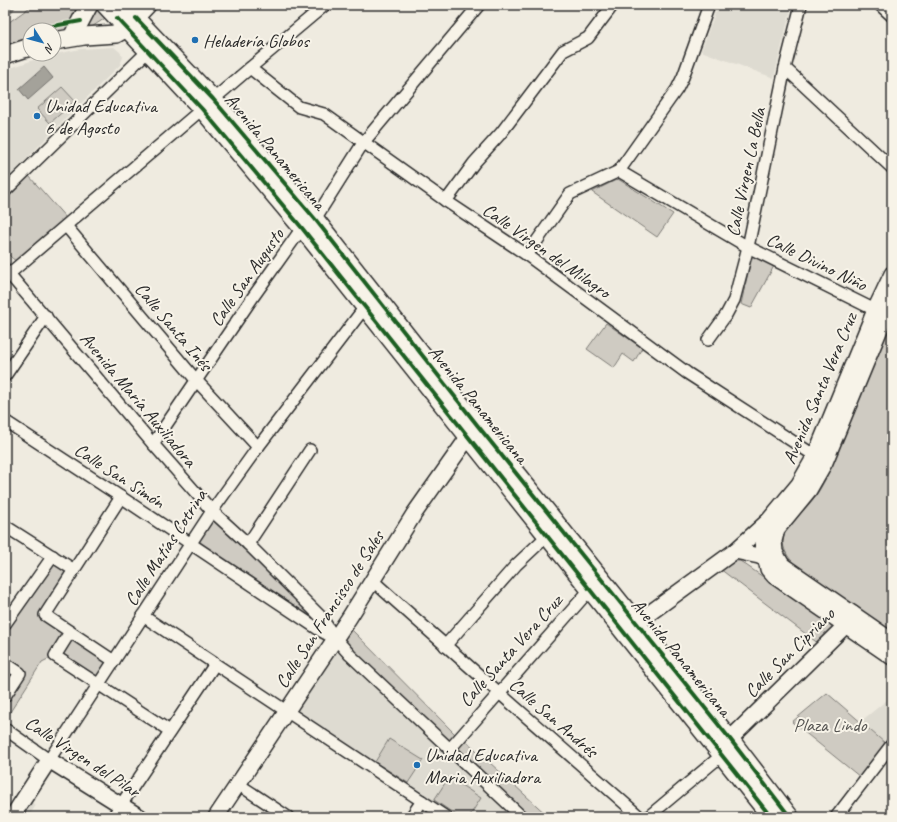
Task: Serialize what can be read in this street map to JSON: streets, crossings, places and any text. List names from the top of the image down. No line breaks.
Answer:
{"streets":{"main road":["Avenida Panamericana","Avenida Santa Vera Cruz","Calle Matías Cotrina","Calle San Francisco de Sales","Calle San Cipriano","Calle Virgen del Pilar"],"street":["Calle Virgen La Bella","Calle Virgen del Milagro","Calle Divino Niño","Calle San Augusto","Calle Santa Inés","Avenida María Auxiliadora","Calle San Simón","Calle Santa Vera Cruz","Calle San Andrés"]},"crossings":[["Avenida Panamericana","Calle San Augusto"],["Avenida Panamericana","Calle Matías Cotrina"],["Avenida Panamericana","Calle San Francisco de Sales"],["Avenida Panamericana","Calle Santa Vera Cruz"],["Avenida Panamericana","Calle San Cipriano"],["Calle Virgen La Bella","Calle Divino Niño"],["Calle Virgen del Milagro","Calle San Augusto"],["Calle Virgen del Milagro","Avenida Santa Vera Cruz"],["Calle Divino Niño","Avenida Santa Vera Cruz"],["Calle San Augusto","Calle Santa Inés"],["Calle San Augusto","Avenida María Auxiliadora"],["Calle Santa Inés","Calle Matías Cotrina"],["Avenida María Auxiliadora","Calle San Simón"],["Avenida María Auxiliadora","Calle Matías Cotrina"],["Avenida María Auxiliadora","Calle San Francisco de Sales"],["Avenida María Auxiliadora","Calle Santa Vera Cruz"],["Calle San Simón","Calle Matías Cotrina"],["Calle San Simón","Calle San Francisco de Sales"],["Calle Matías Cotrina","Calle Virgen del Pilar"],["Calle San Francisco de Sales","Calle San Andrés"],["Calle Santa Vera Cruz","Calle San Andrés"]],"parks":["Plaza Lindo"],"places":["Heladería Globos","Unidad Educativa 6 de Agosto","Unidad Educativa Maria Auxiliadora"],"north":"bottom right"}
